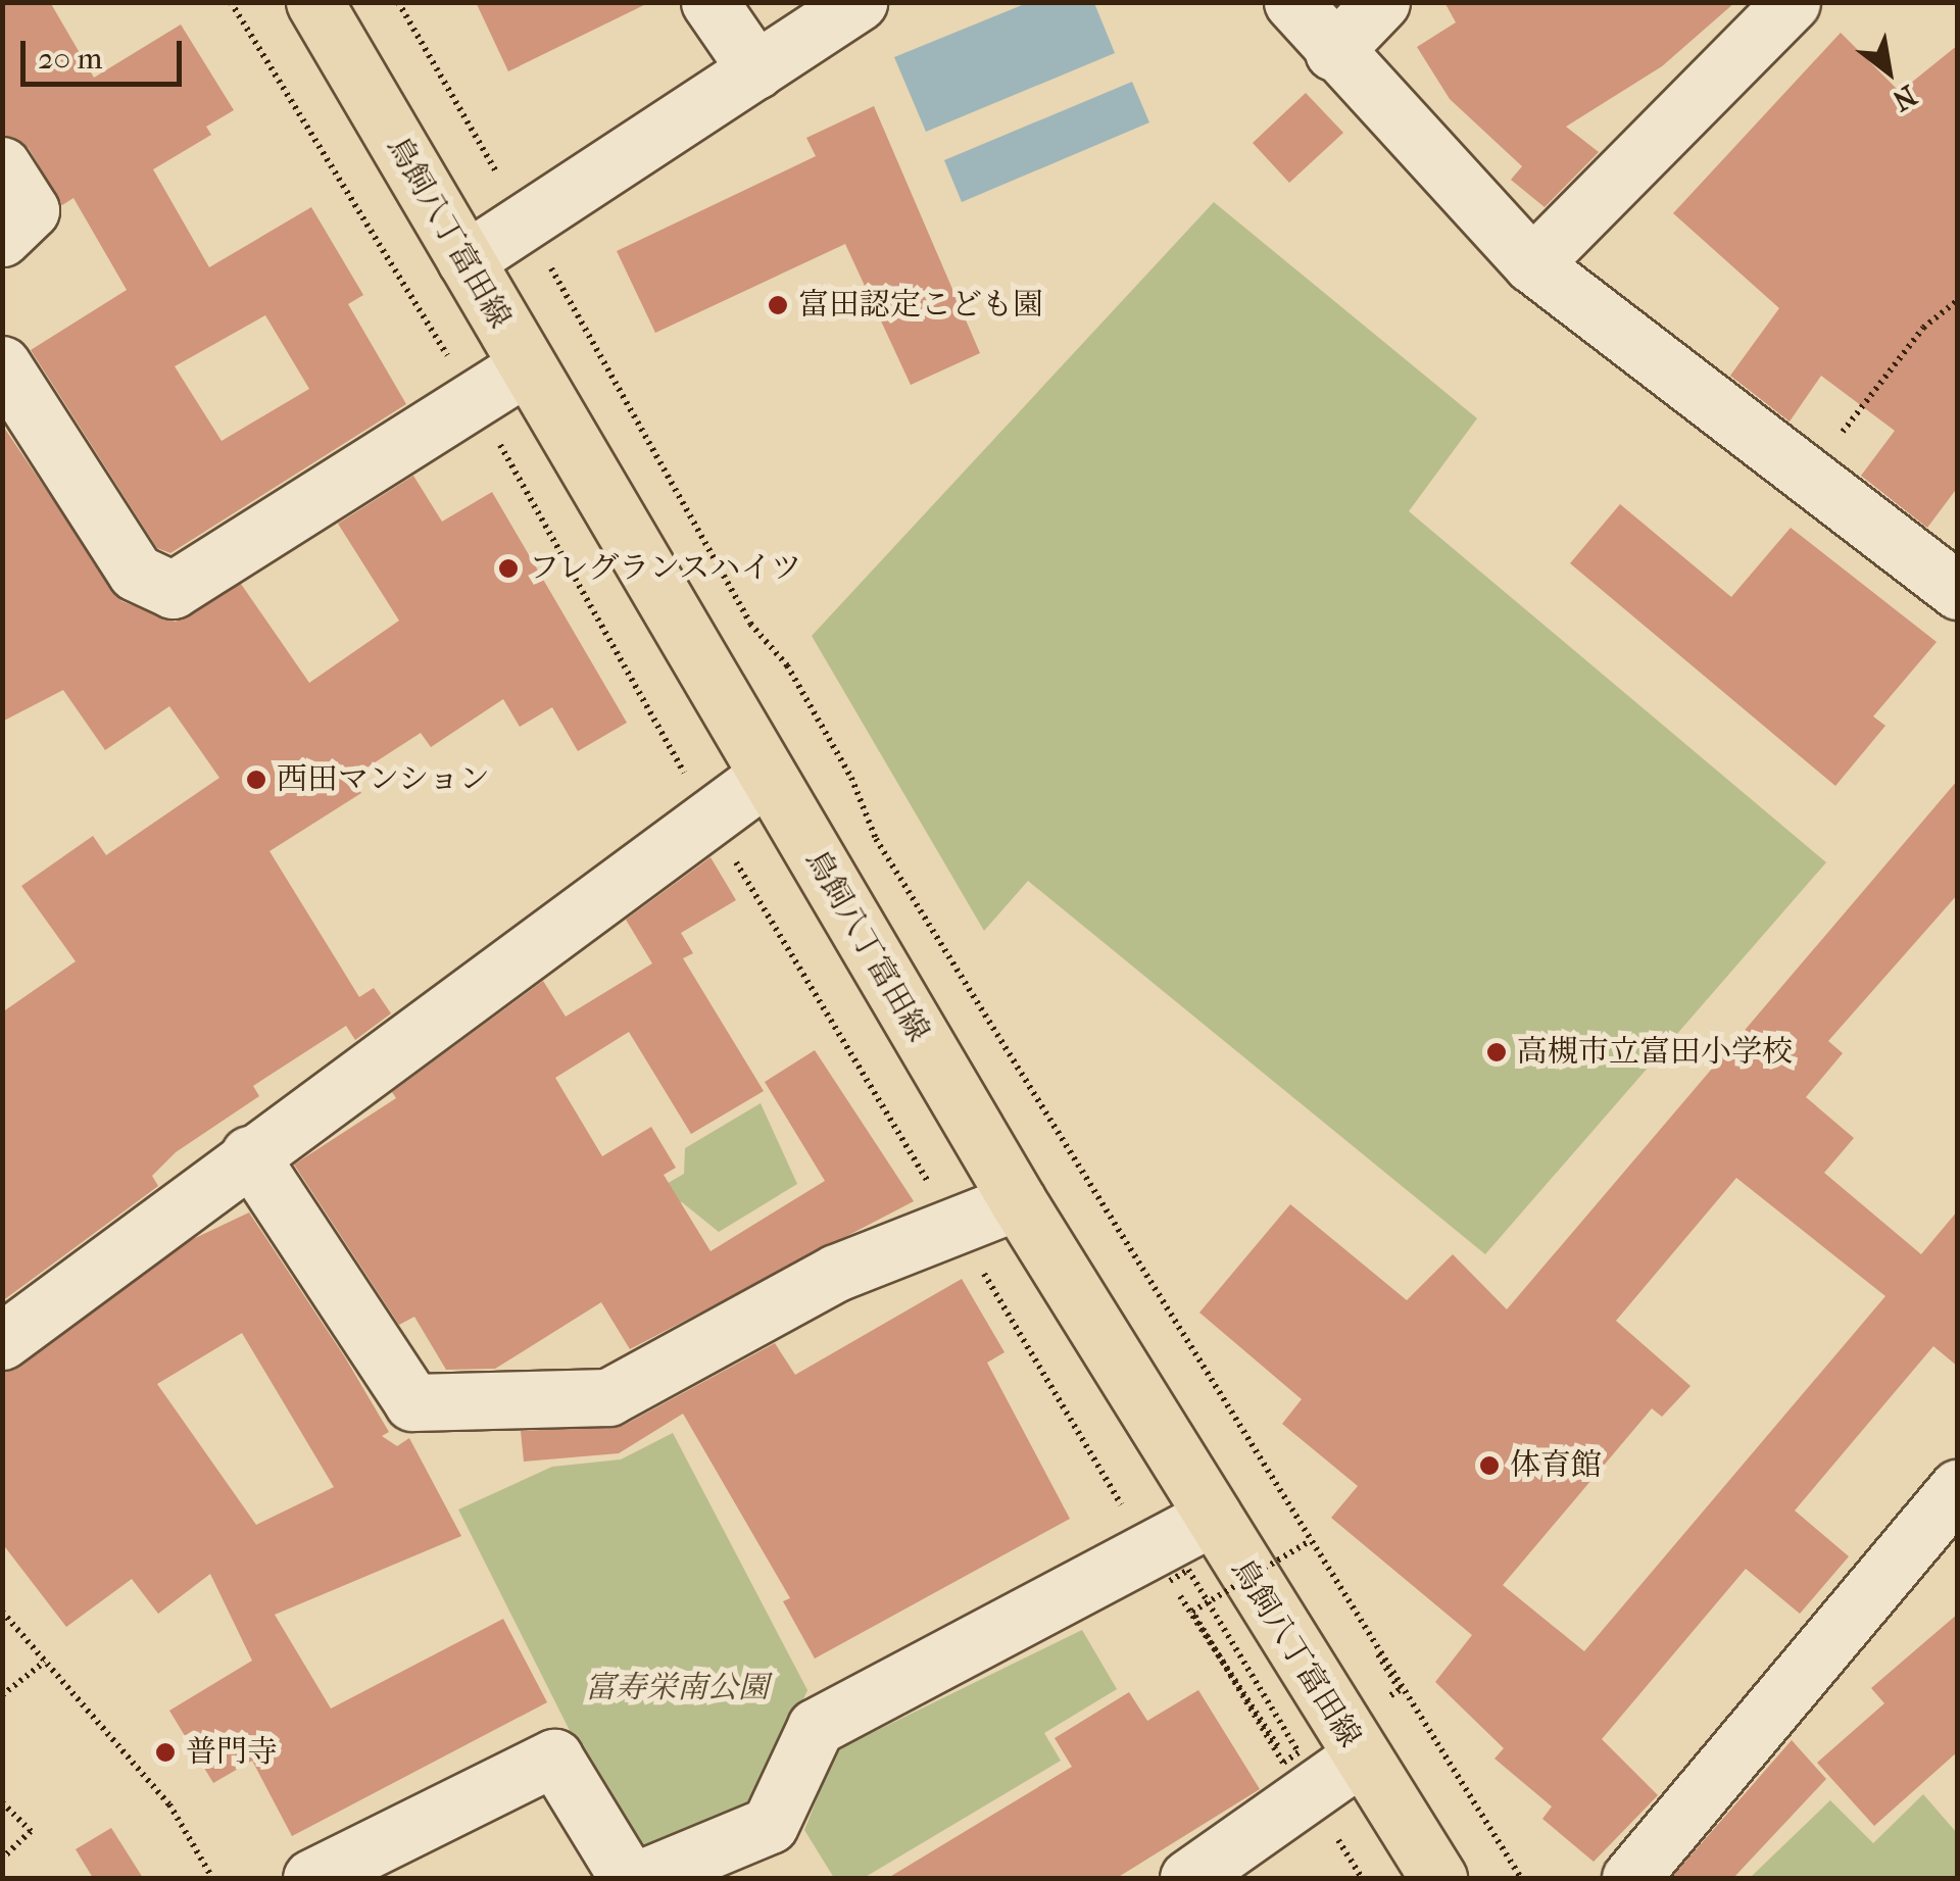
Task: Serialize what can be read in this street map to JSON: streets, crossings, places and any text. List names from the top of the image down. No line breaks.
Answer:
{"streets":{"main road":["鳥飼八丁富田線"]},"parks":["富寿栄南公園"],"places":["富田認定こども園","フレグランスハイツ","西田マンション","高槻市立富田小学校","体育館","普門寺"],"scale_bar":"20 m","north":"bottom right"}
